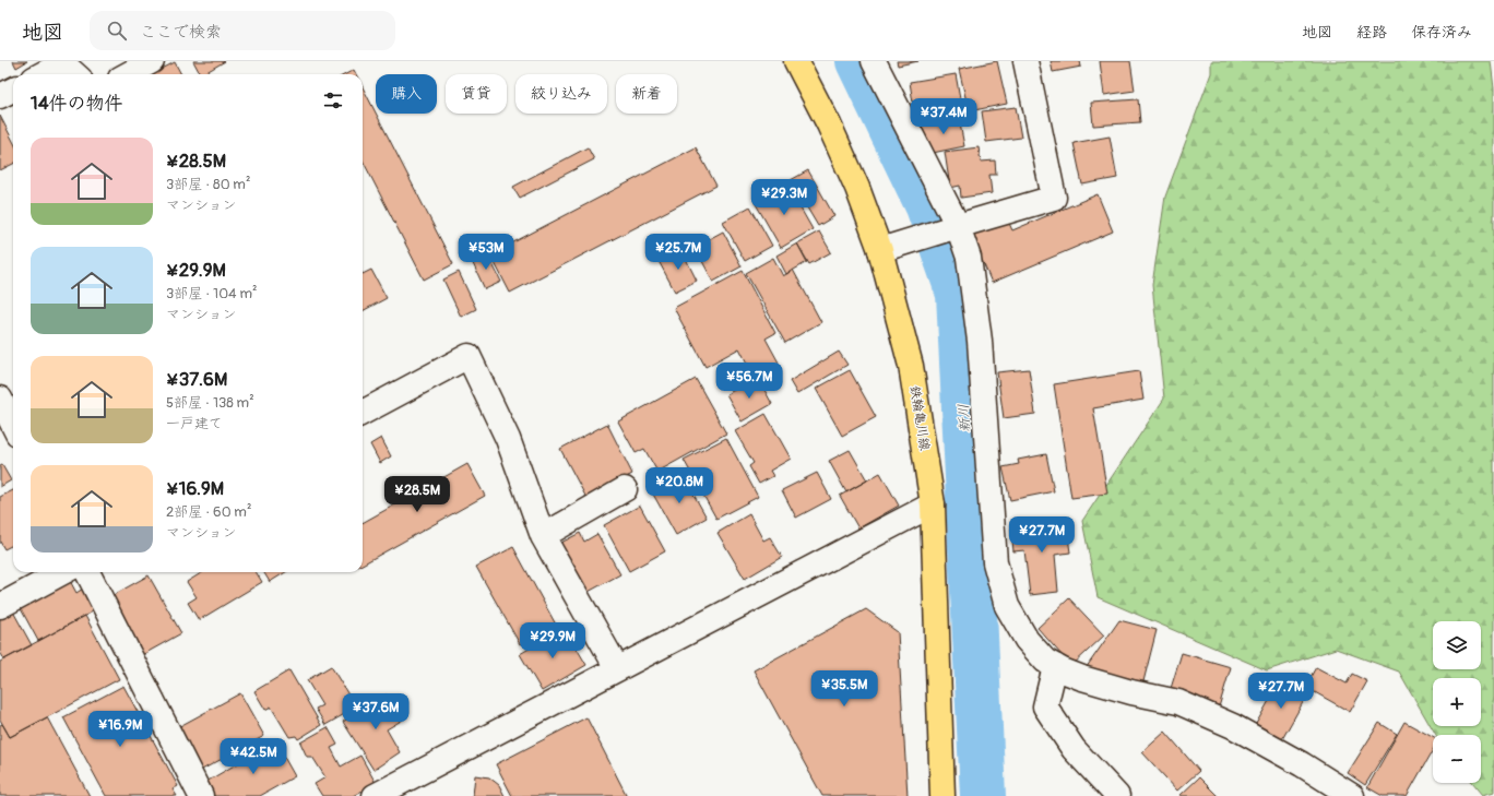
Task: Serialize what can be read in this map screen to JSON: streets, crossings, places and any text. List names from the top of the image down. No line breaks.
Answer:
{"streets":{"main road":["鉄輪亀川線"]},"water":["新川"],"page":{"header":"地図","search":"ここで検索","nav":["地図","経路","保存済み"],"chip":["購入","賃貸","絞り込み","新着"],"heading":"14件の物件","price":["¥37.4M","¥29.3M","¥53M","¥25.7M","¥56.7M","¥20.8M","¥28.5M","¥27.7M","¥29.9M","¥35.5M","¥27.7M","¥37.6M","¥16.9M","¥42.5M"],"list":[{"name":"¥28.5M","note":"3部屋 · 80 m² · マンション"},{"name":"¥29.9M","note":"3部屋 · 104 m² · マンション"},{"name":"¥37.6M","note":"5部屋 · 138 m² · 一戸建て"},{"name":"¥16.9M","note":"2部屋 · 60 m² · マンション"}],"map_buttons":["+","−"]}}
